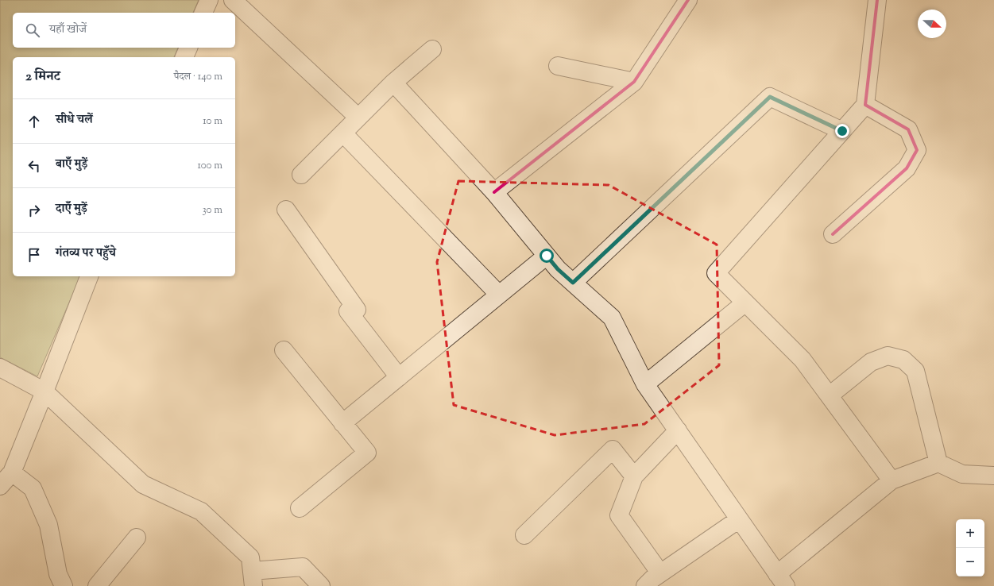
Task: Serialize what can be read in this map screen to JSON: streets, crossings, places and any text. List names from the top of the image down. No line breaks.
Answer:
{"north":"right","page":{"search":"यहाँ खोजें","heading":["2 मिनट","पैदल · 140 m"],"list":[["सीधे चलें","10 m"],["बाएँ मुड़ें","100 m"],["दाएँ मुड़ें","30 m"],"गंतव्य पर पहुँचे"],"map_buttons":["+","−"]}}
